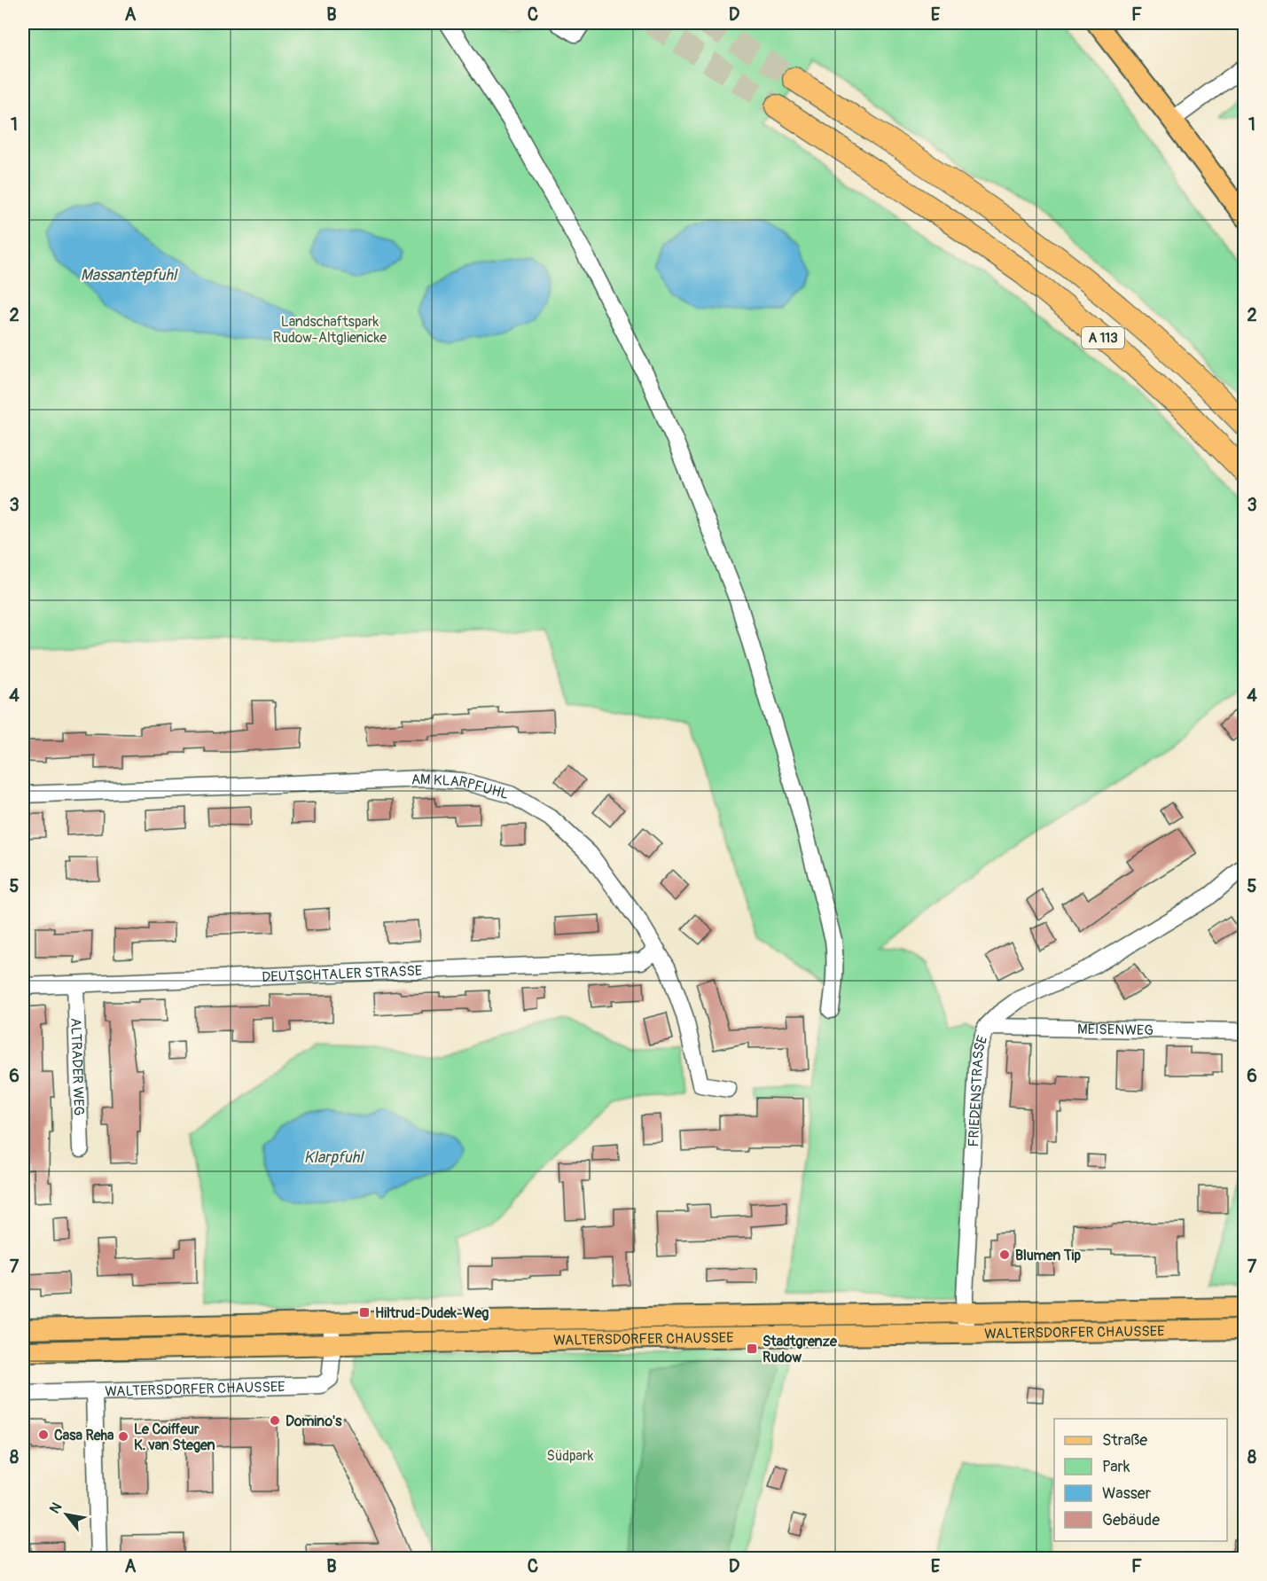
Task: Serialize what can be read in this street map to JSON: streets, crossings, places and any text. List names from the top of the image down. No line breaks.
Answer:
{"streets":{"highway":["A 113"],"main road":["WALTERSDORFER CHAUSSEE"],"street":["AM KLARPFUHL","DEUTSCHTALER STRASSE","MEISENWEG","ALTRADER WEG","FRIEDENSTRASSE"]},"crossings":[["AM KLARPFUHL","DEUTSCHTALER STRASSE"],["DEUTSCHTALER STRASSE","ALTRADER WEG"],["MEISENWEG","FRIEDENSTRASSE"],["FRIEDENSTRASSE","WALTERSDORFER CHAUSSEE"]],"water":["Massantepfuhl","Klarpfuhl"],"parks":["Landschaftspark Rudow-Altglienicke","Südpark"],"places":{"other":["Blumen Tip","Domino's","Casa Reha","Le Coiffeur K. van Stegen"],"transit":["Hiltrud-Dudek-Weg","Stadtgrenze Rudow"]},"legend":["Straße","Park","Wasser","Gebäude"],"north":"top left","grid":{"columns":["A","B","C","D","E","F"],"rows":["1","2","3","4","5","6","7","8"]}}
